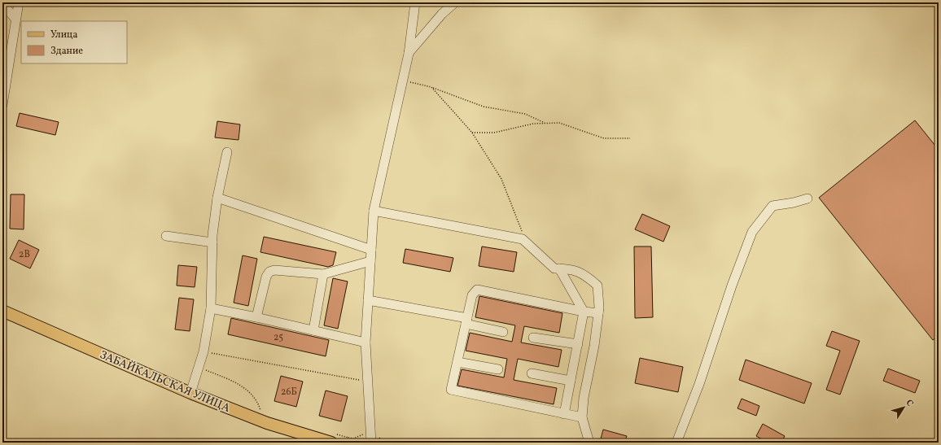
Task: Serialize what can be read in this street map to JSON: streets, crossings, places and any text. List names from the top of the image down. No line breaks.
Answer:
{"streets":{"main road":["ЗАБАЙКАЛЬСКАЯ УЛИЦА"]},"house_numbers":["2В","25","26Б"],"legend":["Улица","Здание"],"north":"top right"}
